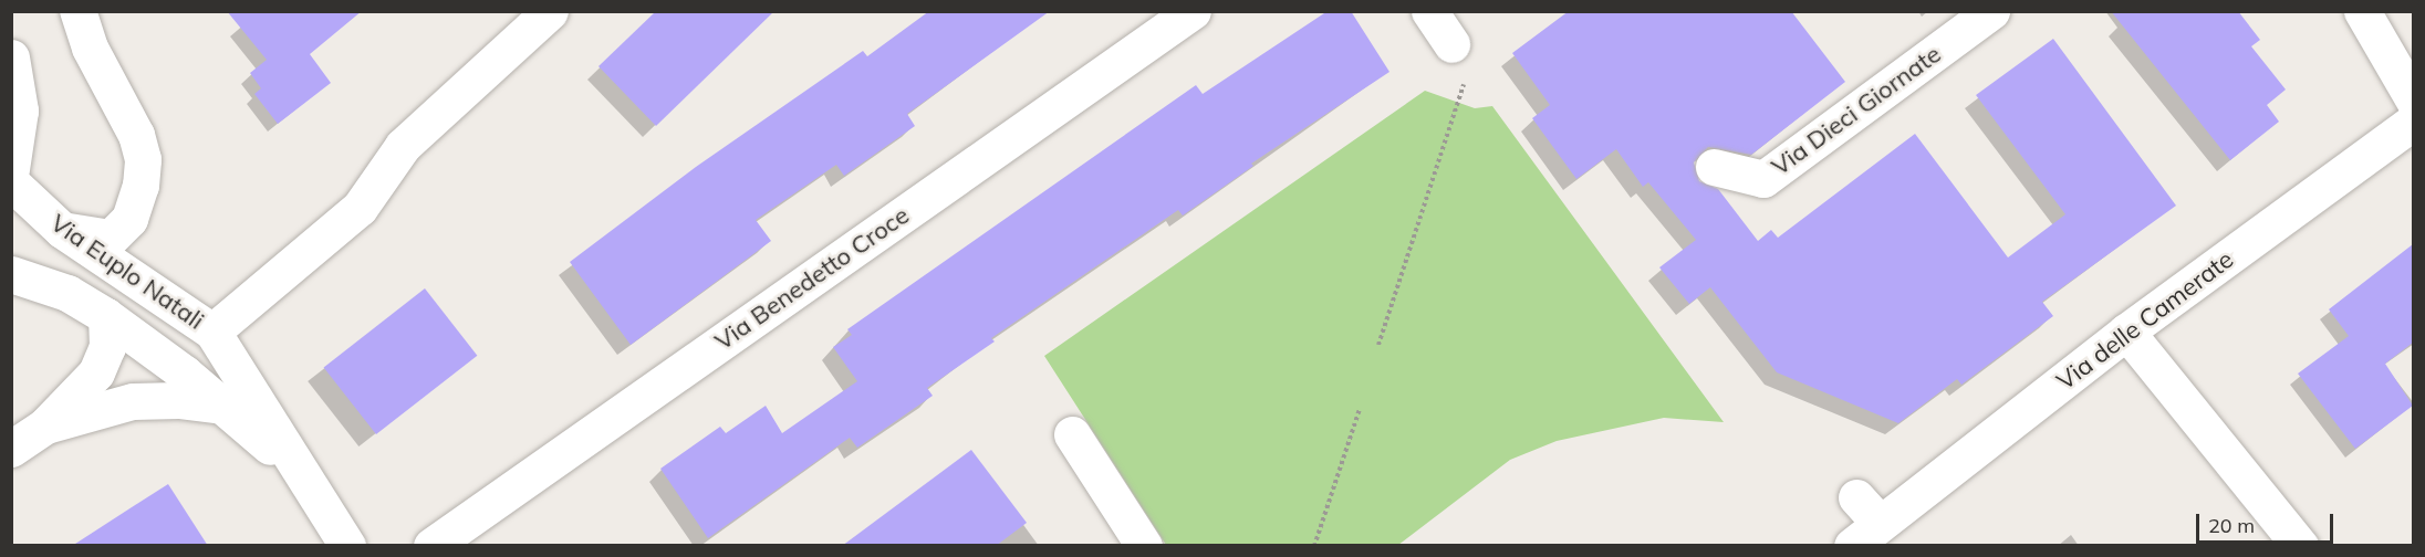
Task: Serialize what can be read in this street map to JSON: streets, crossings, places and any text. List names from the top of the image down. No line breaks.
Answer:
{"streets":{"street":["Via Dieci Giornate","Via Euplo Natali","Via Benedetto Croce","Via delle Camerate"]},"scale_bar":"20 m"}
